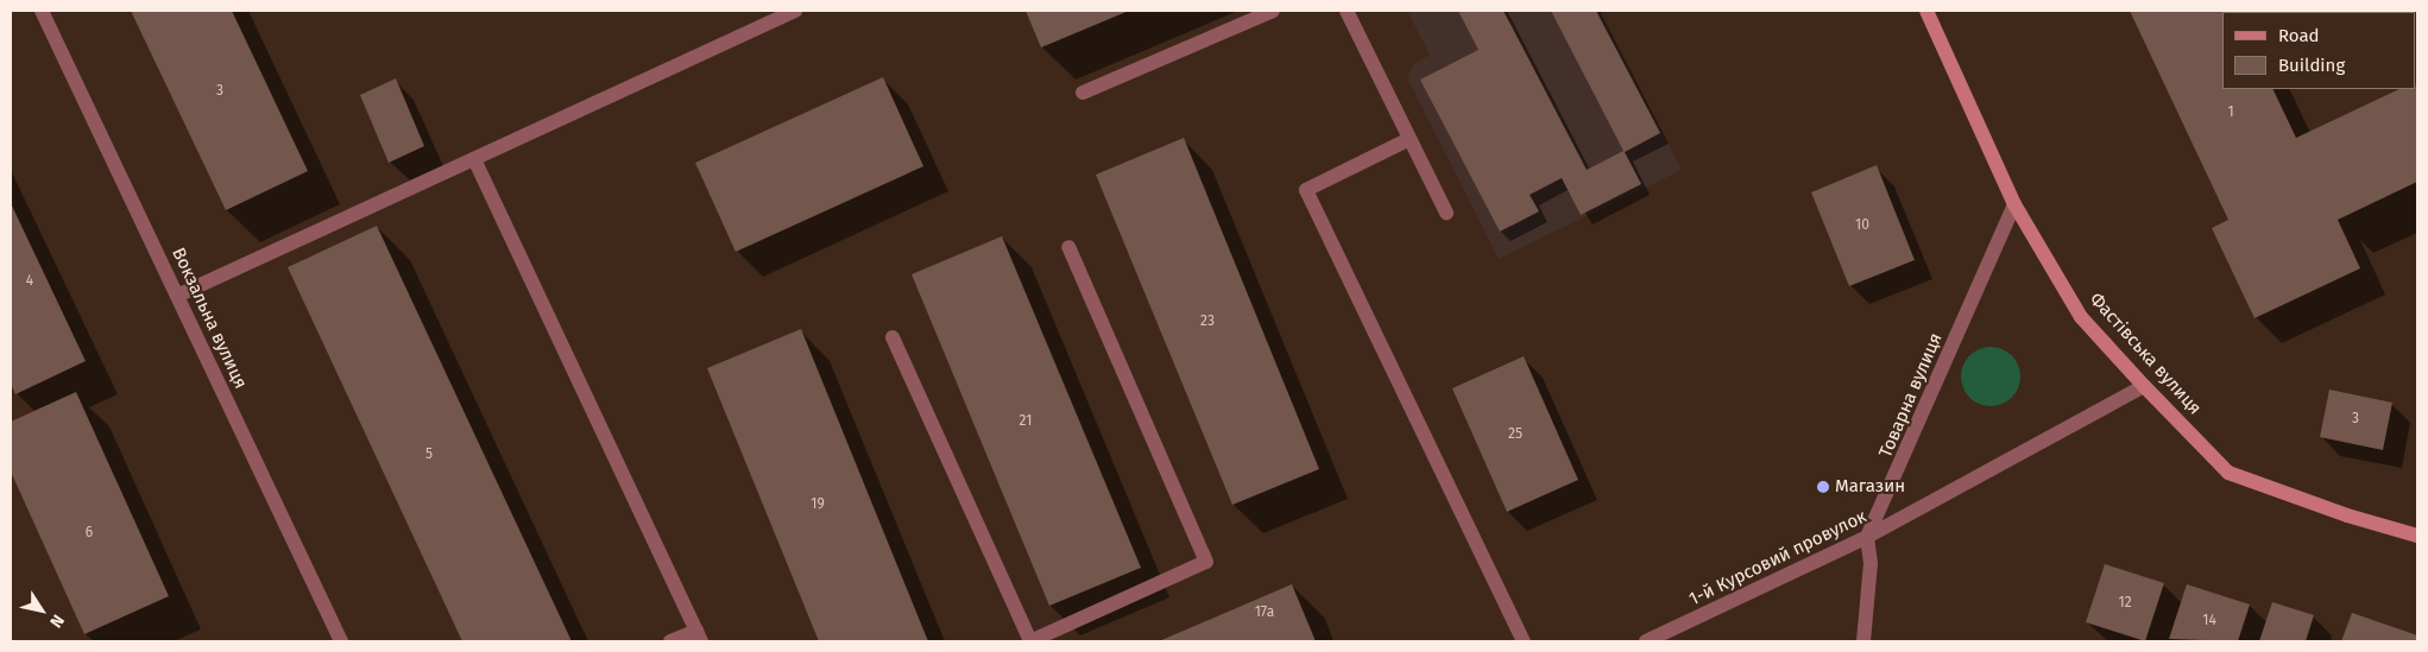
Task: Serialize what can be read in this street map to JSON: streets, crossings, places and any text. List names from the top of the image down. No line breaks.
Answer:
{"streets":{"street":["Вокзальна вулиця","Фастівська вулиця","Товарна вулиця","1-й Курсовий провулок"]},"crossings":[["Фастівська вулиця","Товарна вулиця"],["Фастівська вулиця","1-й Курсовий провулок"],["Товарна вулиця","1-й Курсовий провулок"]],"places":["Магазин"],"house_numbers":["3","1","10","4","23","3","21","25","5","19","6","12","17а","14"],"legend":["Road","Building"],"north":"bottom right"}
